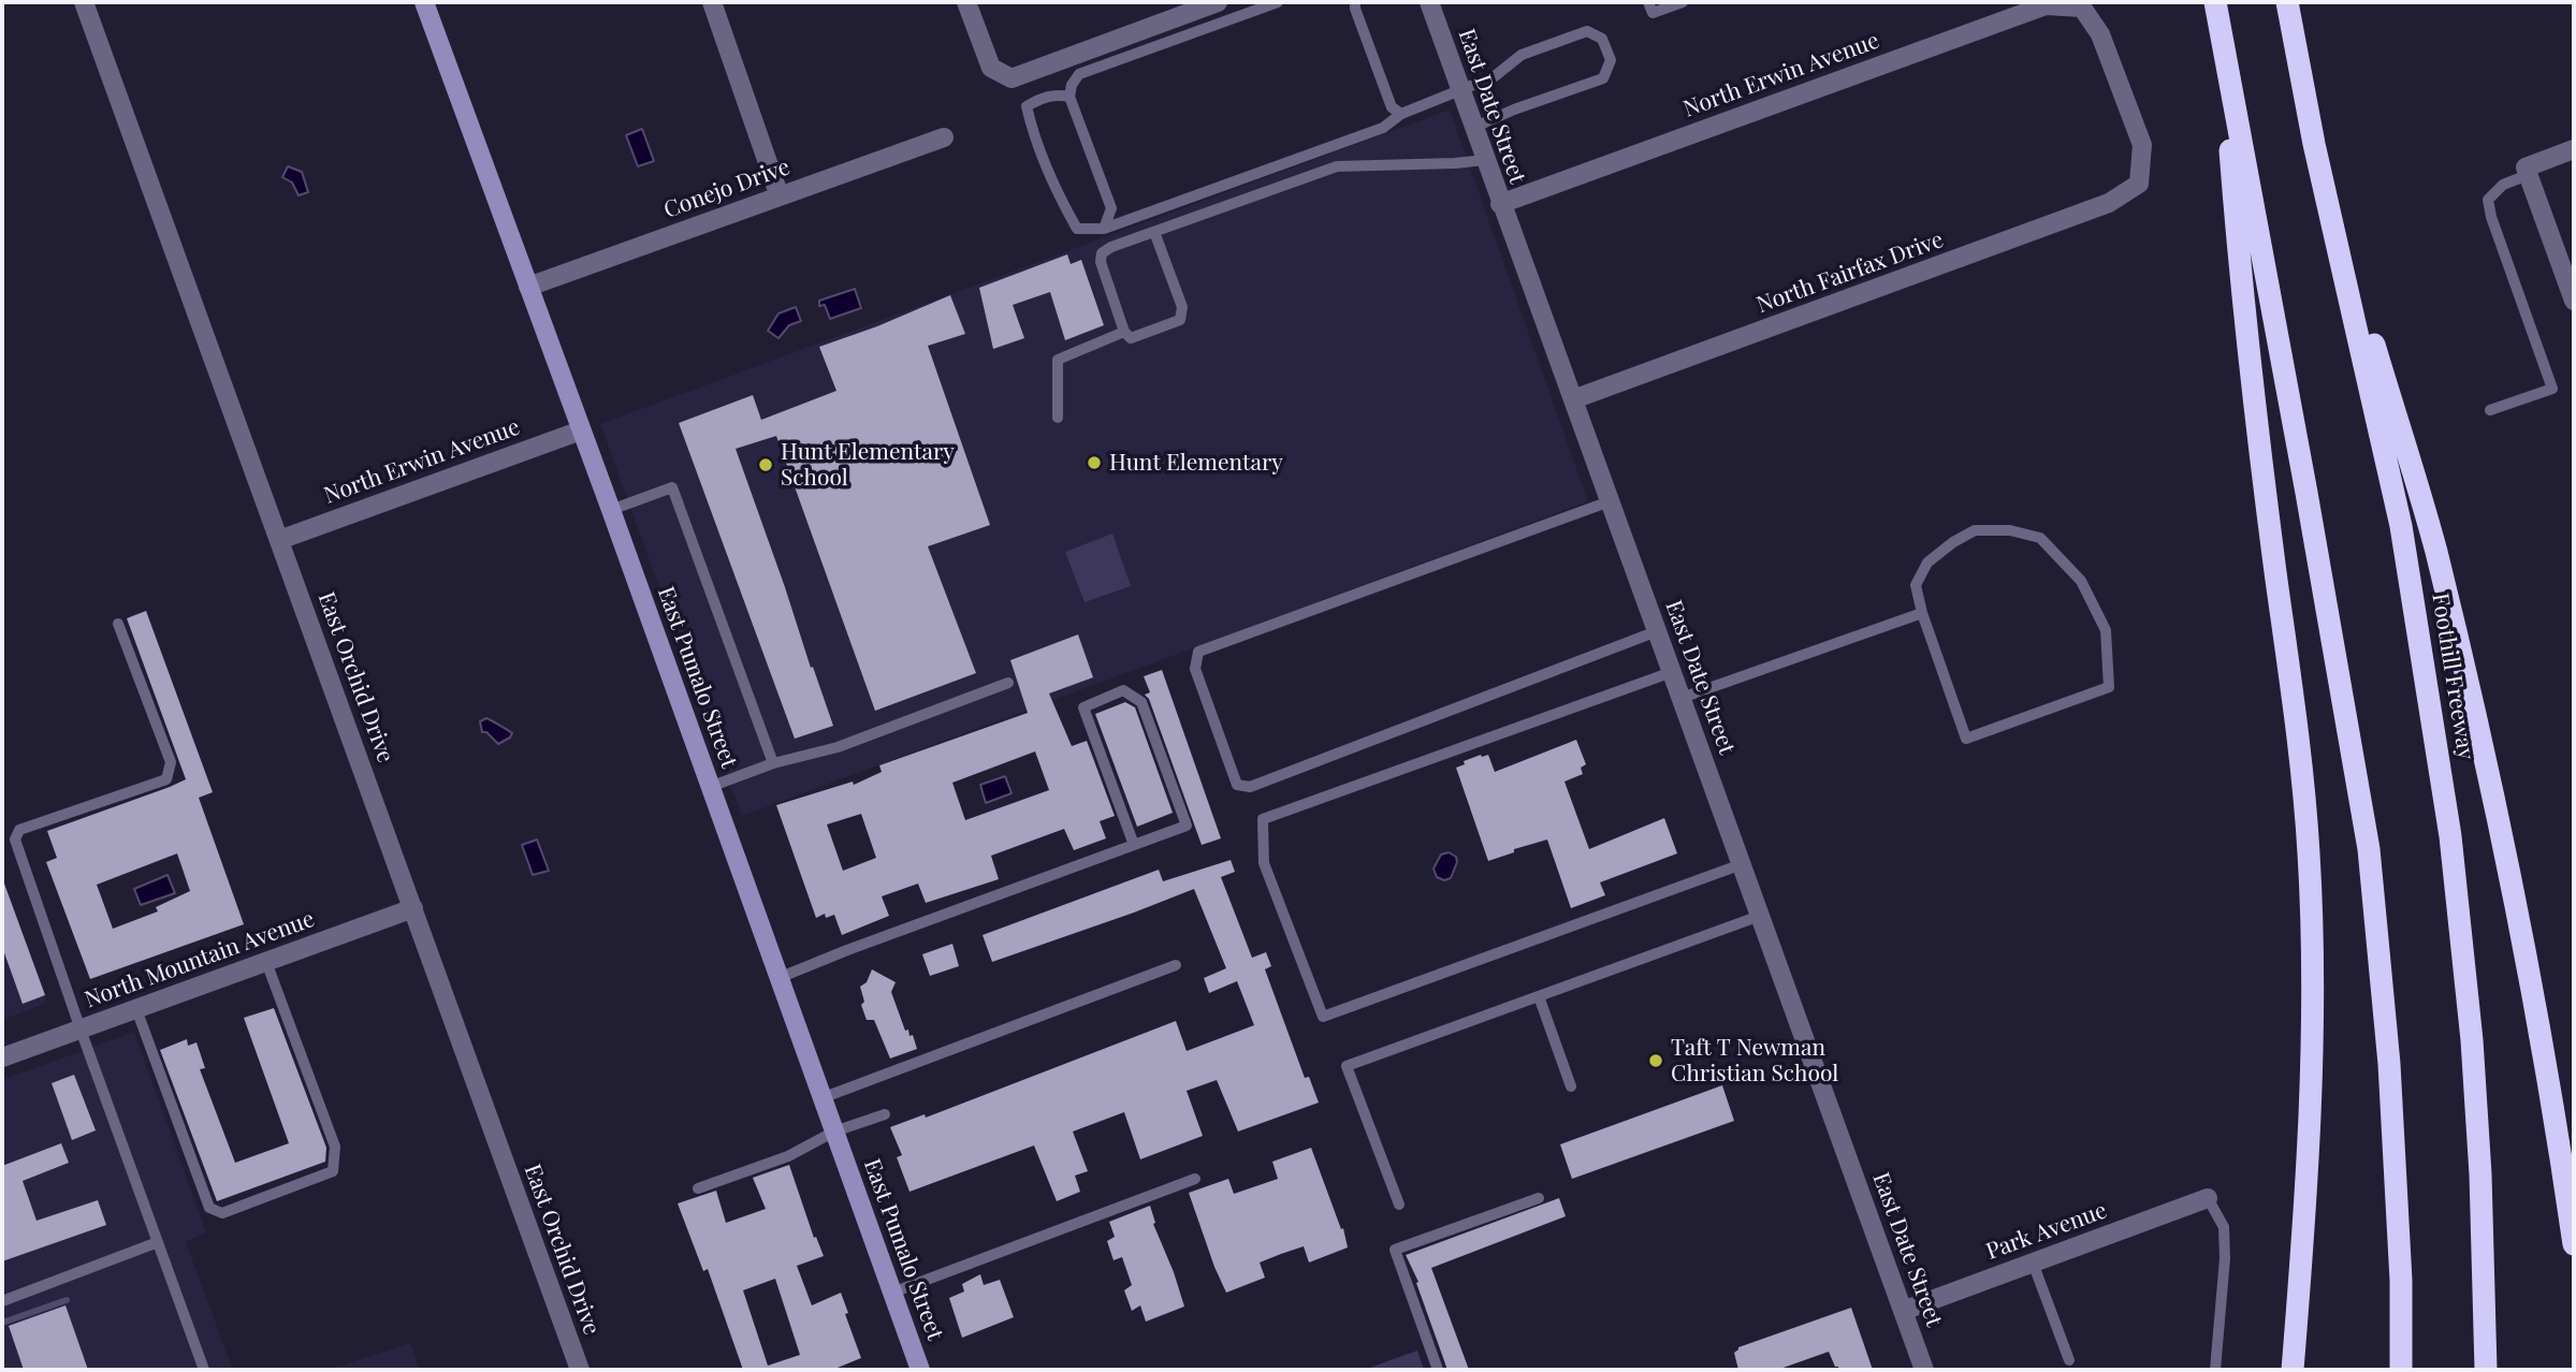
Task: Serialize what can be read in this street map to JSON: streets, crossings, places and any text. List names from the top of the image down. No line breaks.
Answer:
{"streets":{"highway":["Foothill Freeway"],"street":["North Erwin Avenue","East Date Street","Conejo Drive","North Fairfax Drive","East Orchid Drive","East Pumalo Street","North Mountain Avenue","Park Avenue"]},"crossings":[["North Erwin Avenue","East Date Street"],["North Erwin Avenue","North Fairfax Drive"],["North Erwin Avenue","East Orchid Drive"],["North Erwin Avenue","East Pumalo Street"],["East Date Street","North Fairfax Drive"],["East Date Street","Park Avenue"],["Conejo Drive","East Pumalo Street"],["East Orchid Drive","North Mountain Avenue"]],"places":["Hunt Elementary","Hunt Elementary School","Taft T Newman Christian School"]}
